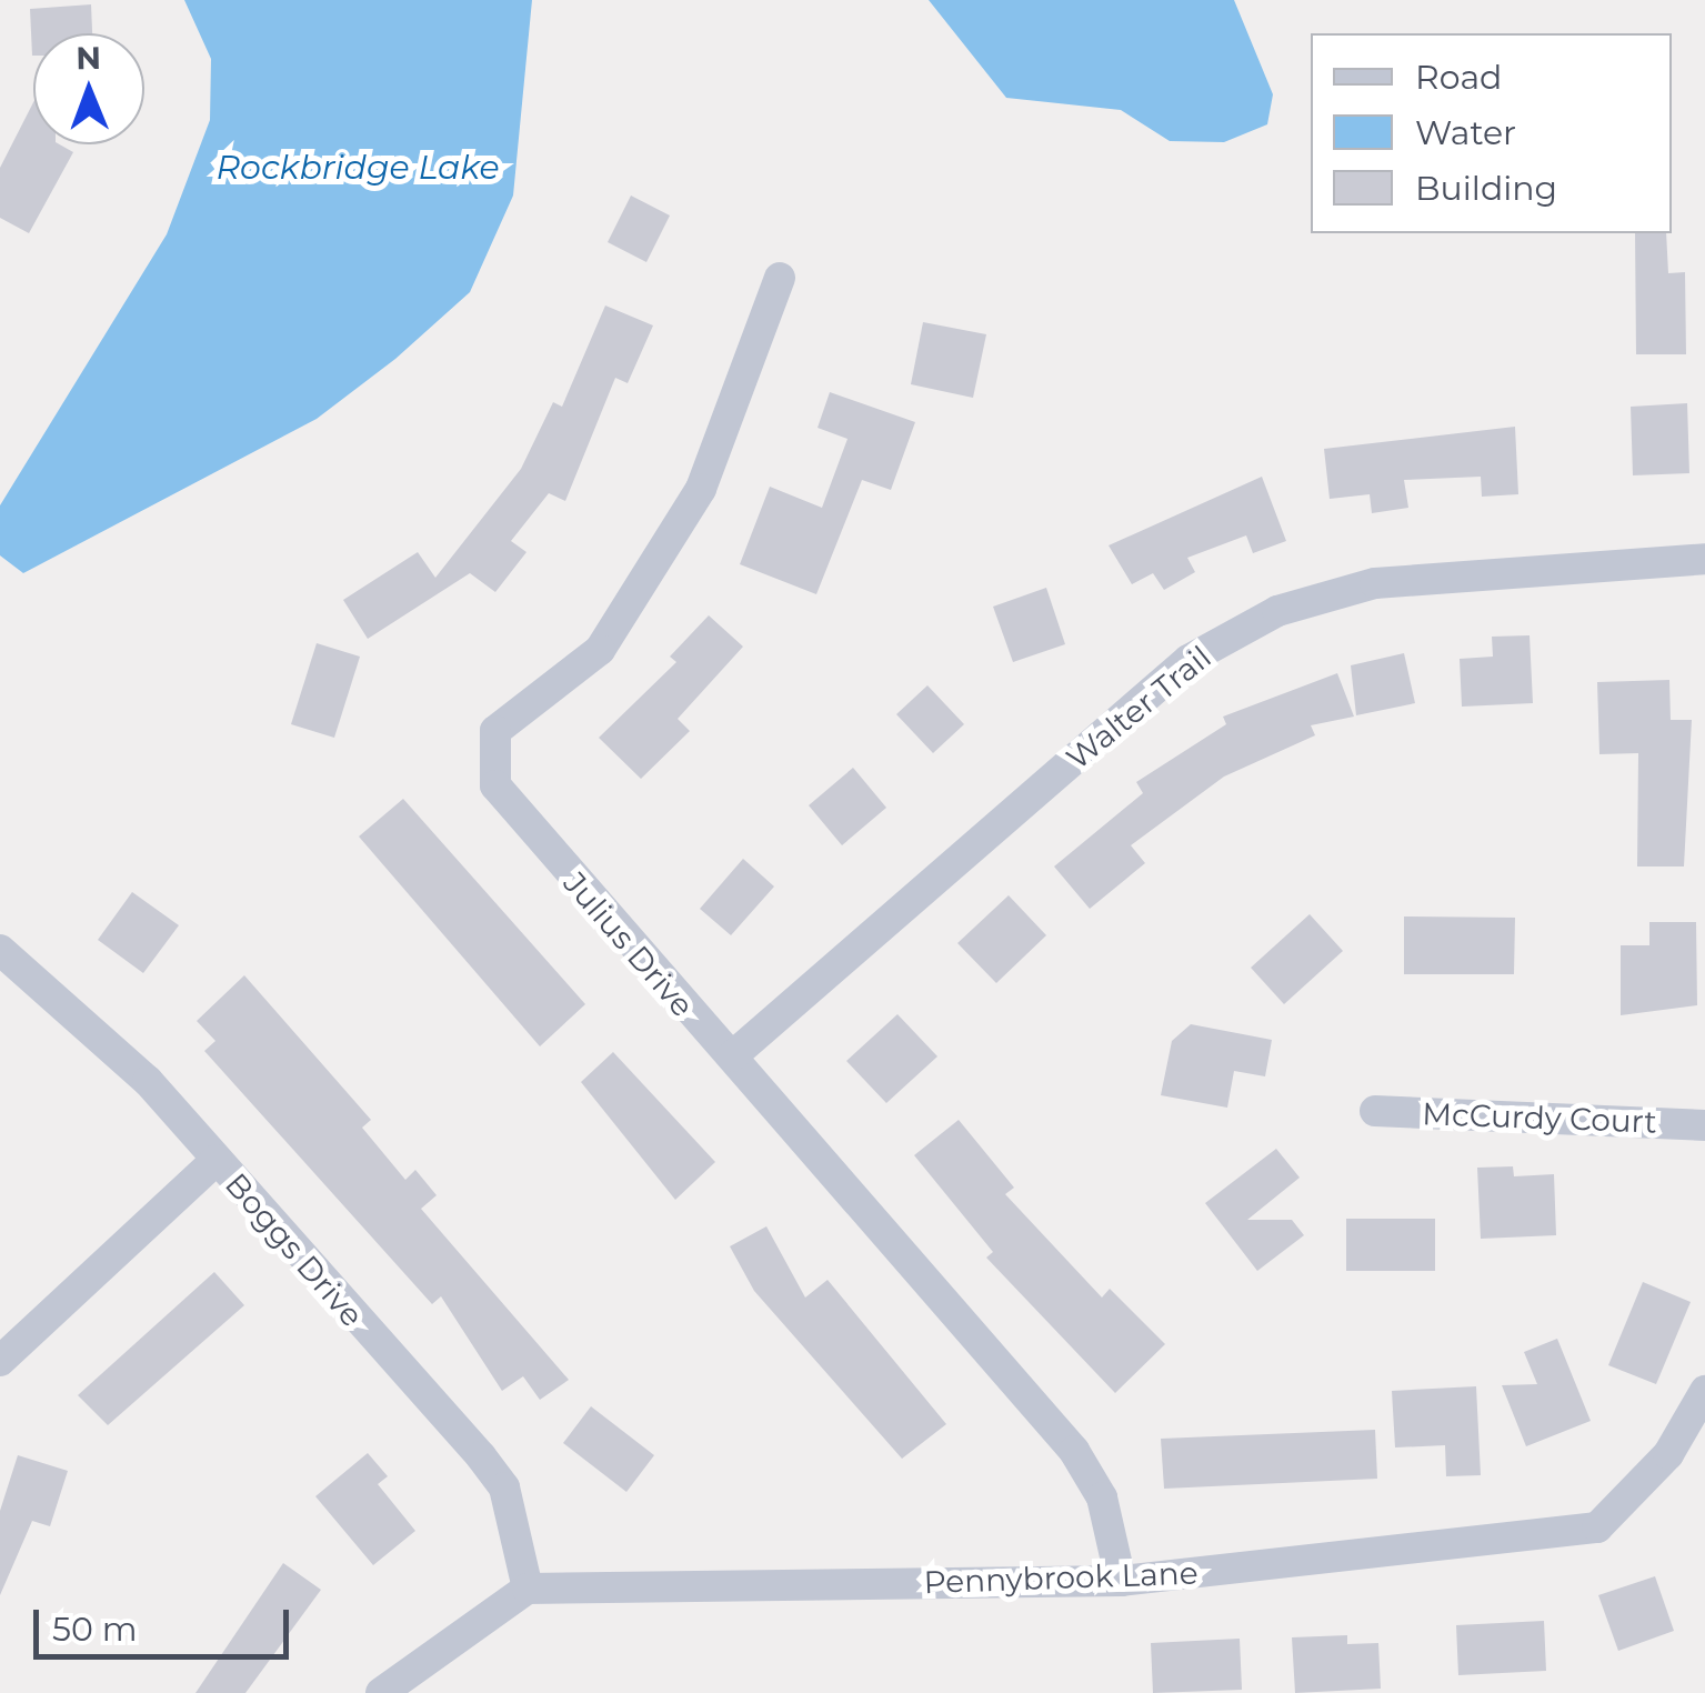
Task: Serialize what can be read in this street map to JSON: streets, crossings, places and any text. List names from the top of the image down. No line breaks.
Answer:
{"streets":{"street":["Walter Trail","Julius Drive","McCurdy Court","Boggs Drive","Pennybrook Lane"]},"crossings":[["Walter Trail","Julius Drive"],["Julius Drive","Pennybrook Lane"],["Boggs Drive","Pennybrook Lane"]],"water":["Rockbridge Lake"],"legend":["Road","Water","Building"],"scale_bar":"50 m","north":"top"}
